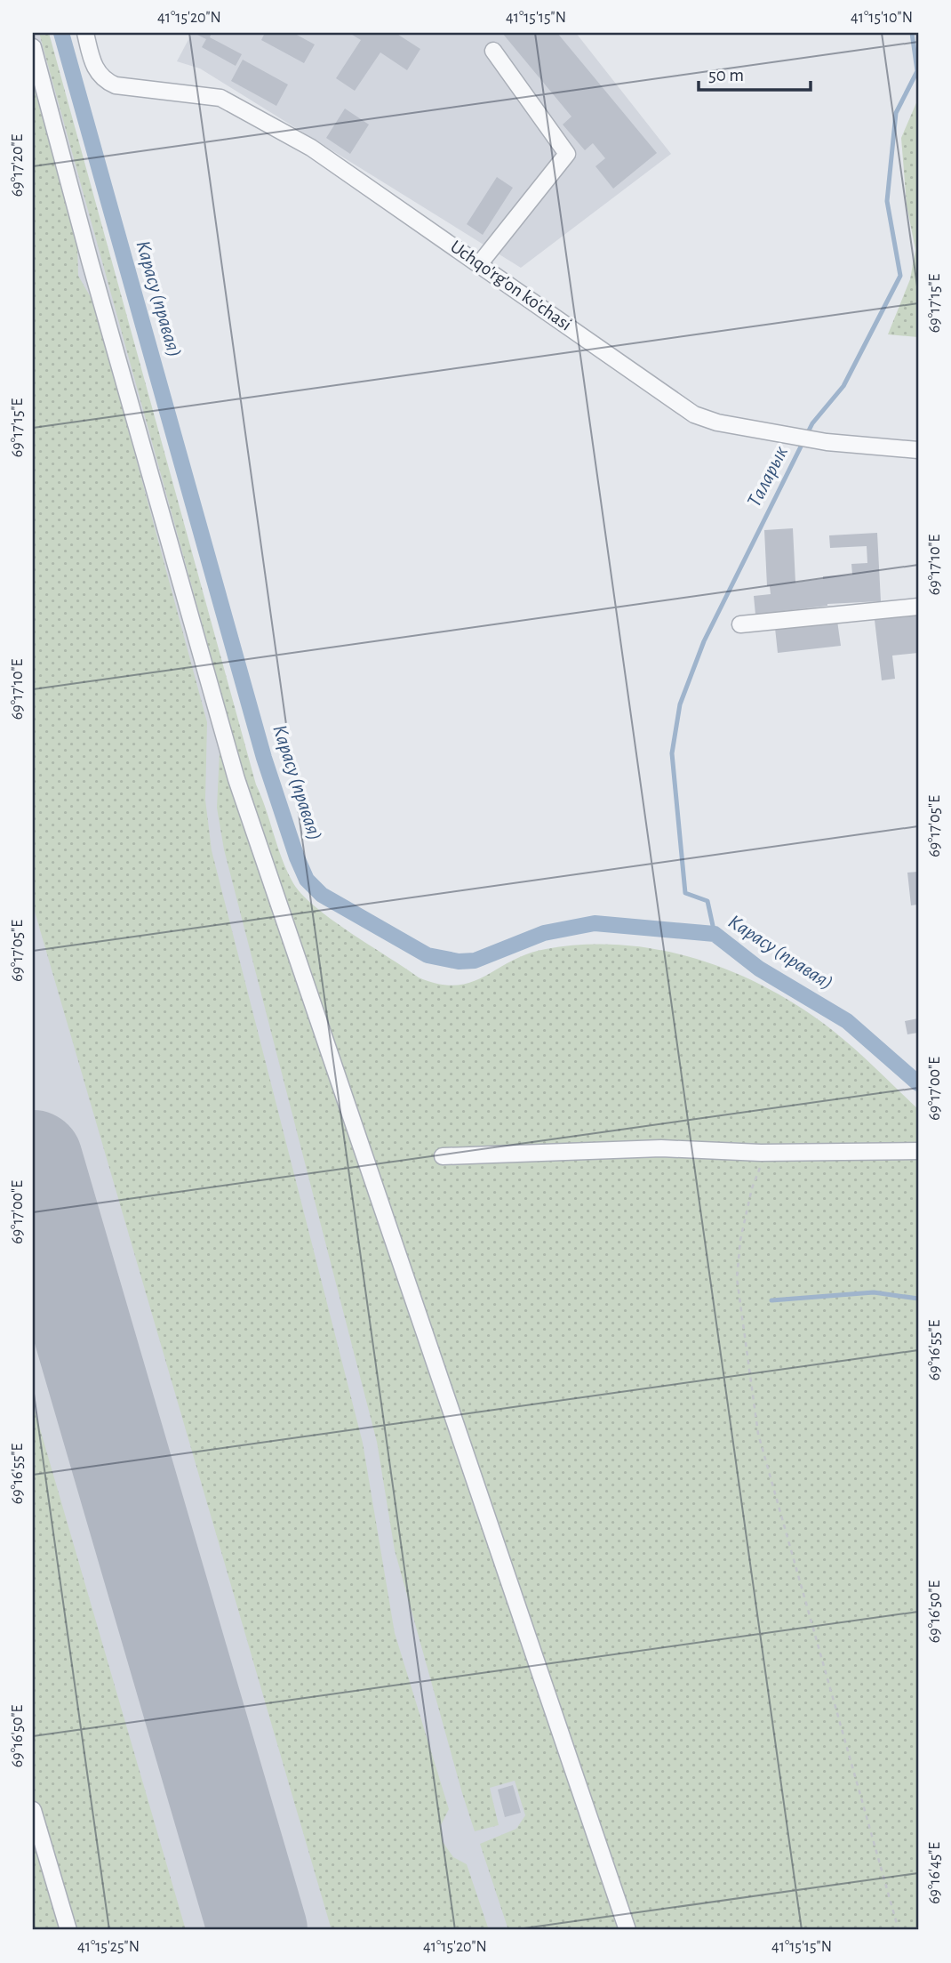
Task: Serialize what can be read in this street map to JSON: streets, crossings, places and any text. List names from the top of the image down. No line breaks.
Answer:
{"streets":{"street":["Uchqo'rg'on ko'chasi"]},"water":["Карасу (правая)","Таларык"],"scale_bar":"50 m","coordinates":["41°15'20\"N","41°15'15\"N","41°15'10\"N","69°17'20\"E","69°17'15\"E","69°17'10\"E","69°17'05\"E","69°17'00\"E","69°16'55\"E","69°16'50\"E","69°16'45\"E","41°15'25\"N"]}
